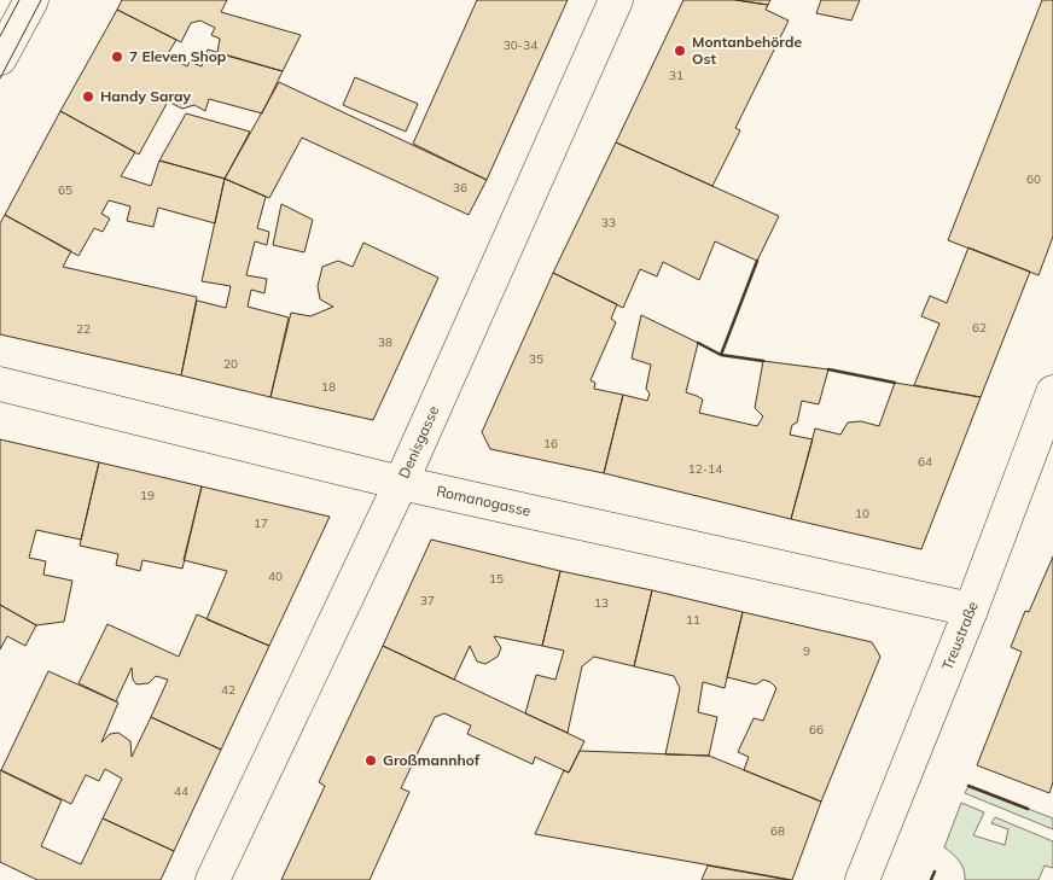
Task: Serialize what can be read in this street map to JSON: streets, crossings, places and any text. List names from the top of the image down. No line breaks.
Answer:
{"streets":{"street":["Denisgasse","Romanogasse","Treustraße"]},"crossings":[["Denisgasse","Romanogasse"],["Romanogasse","Treustraße"]],"places":["Montanbehörde Ost","7 Eleven Shop","Handy Saray","Großmannhof"],"house_numbers":["30-34","31","60","36","65","33","62","22","38","35","20","18","16","64","12-14","19","10","17","40","15","37","13","11","9","42","66","44","68"]}
